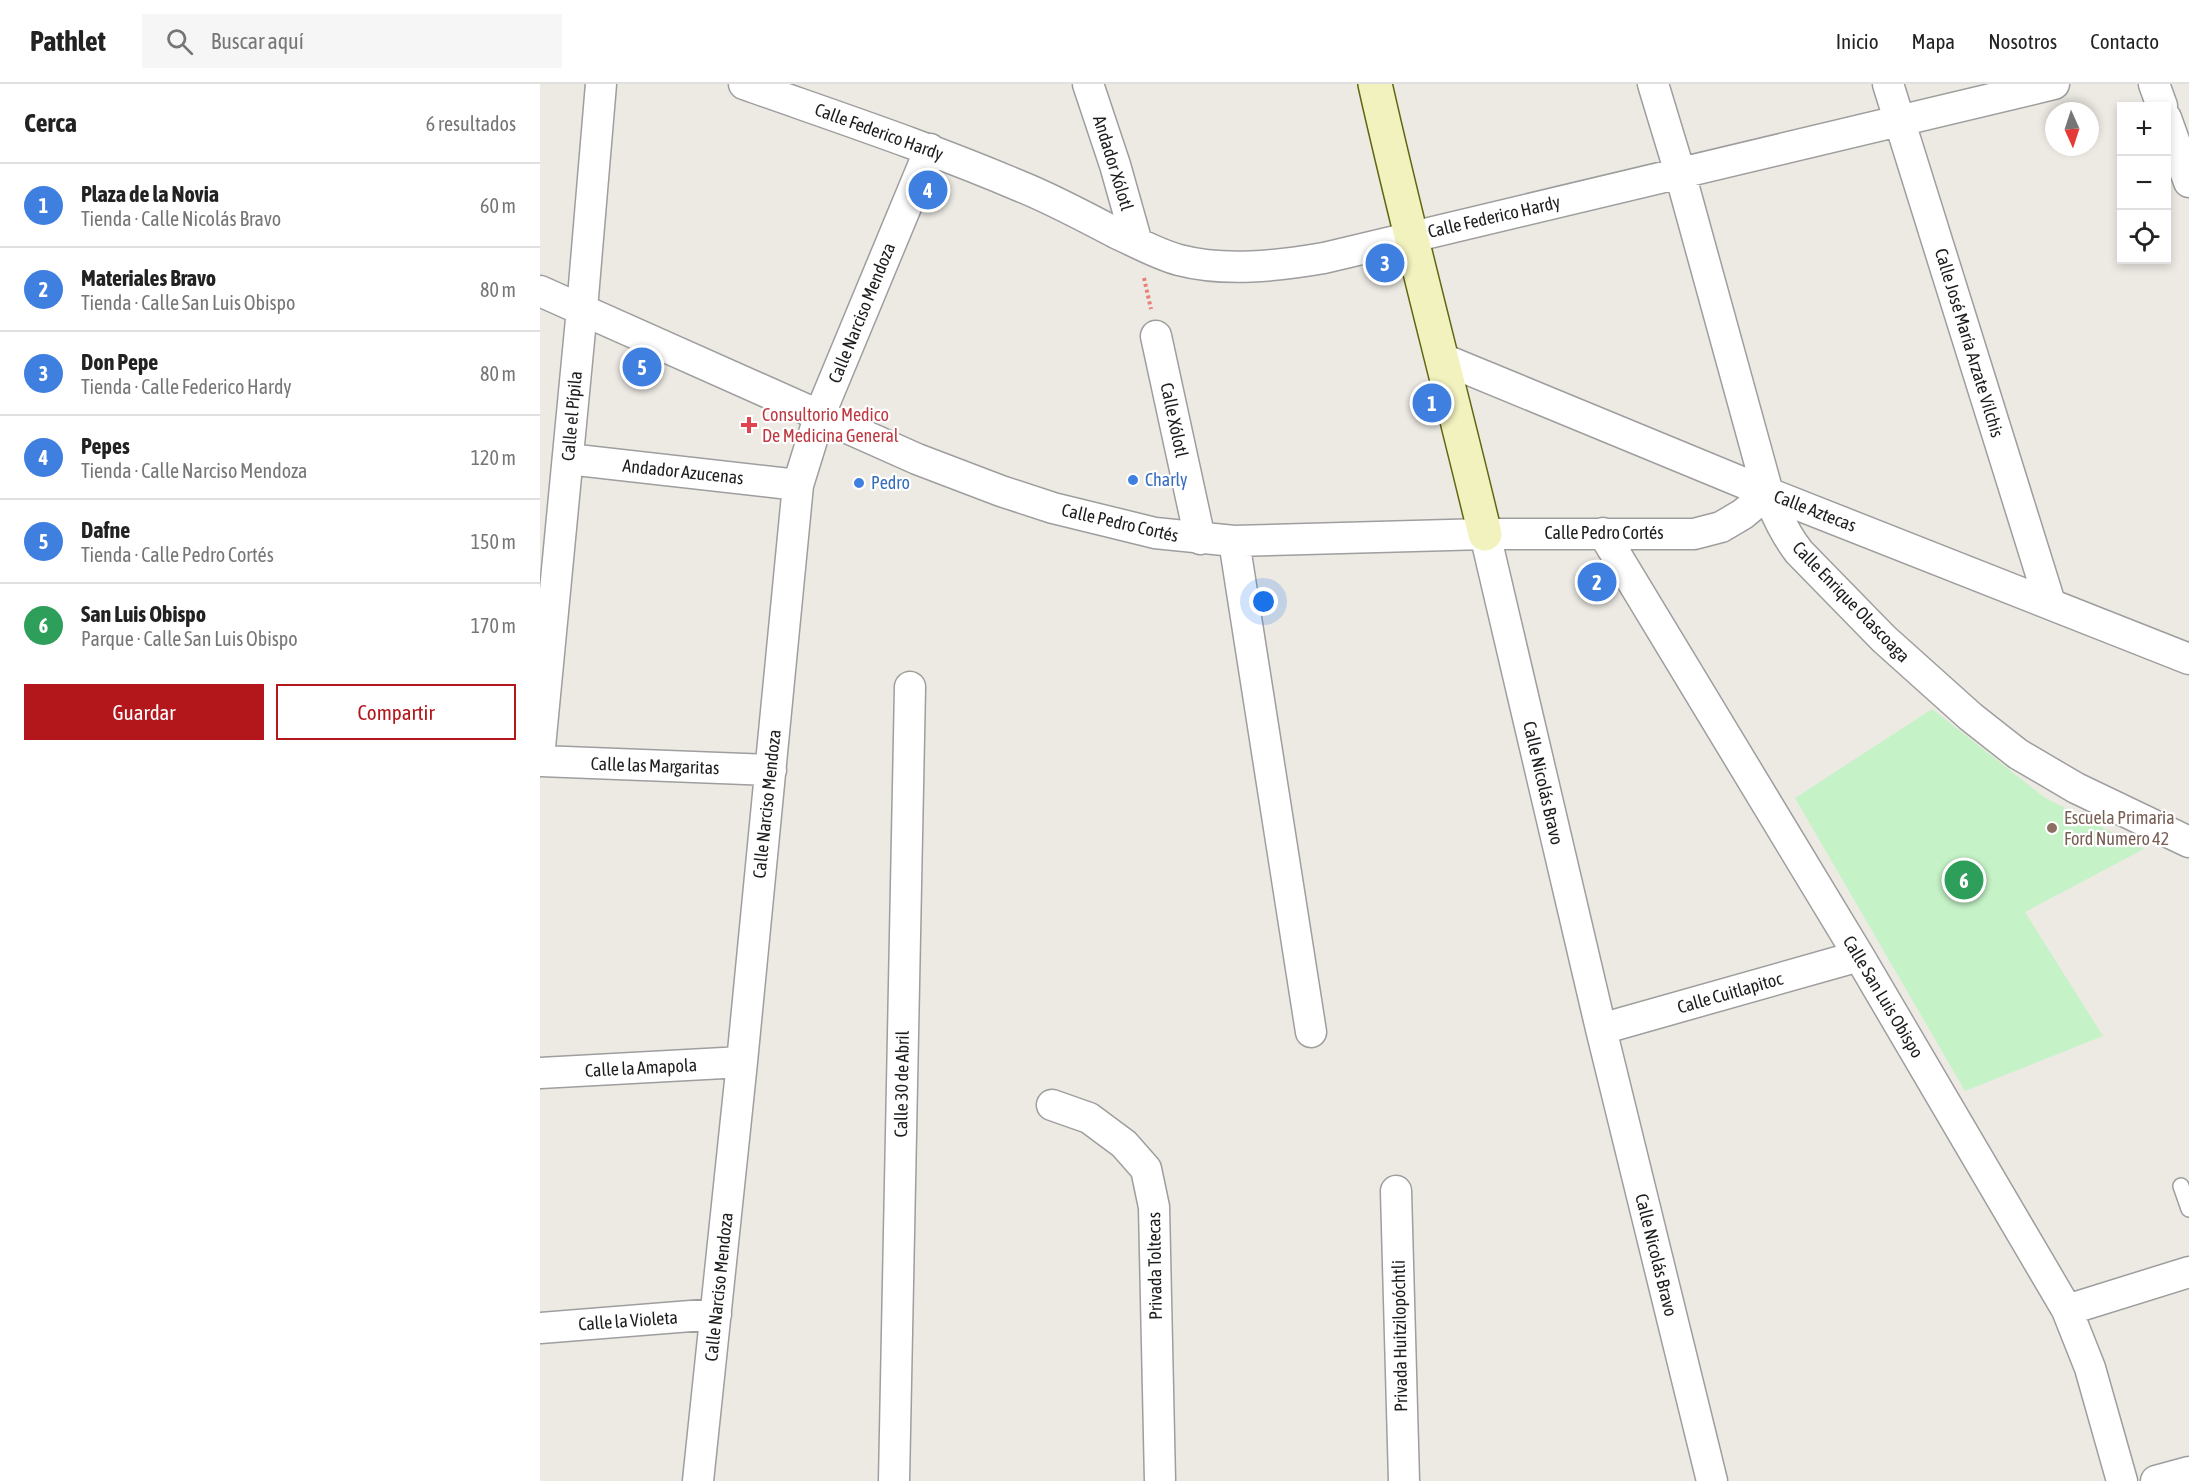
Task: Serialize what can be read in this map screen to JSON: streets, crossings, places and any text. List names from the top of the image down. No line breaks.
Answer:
{"streets":{"street":["Calle Federico Hardy","Andador Xólotl","Calle Narciso Mendoza","Calle José María Arzate Vilchis","Calle el Pípila","Calle Xólotl","Andador Azucenas","Calle Aztecas","Calle Pedro Cortés","Calle Enrique Olascoaga","Calle las Margaritas","Calle Nicolás Bravo","Calle Cuitlapitoc","Calle San Luis Obispo","Calle la Amapola","Calle 30 de Abril","Privada Toltecas","Calle la Violeta","Privada Huitzilopóchtli"]},"crossings":[["Calle Federico Hardy","Andador Xólotl"],["Calle Federico Hardy","Calle Narciso Mendoza"],["Calle Federico Hardy","Calle José María Arzate Vilchis"],["Calle Federico Hardy","Calle Enrique Olascoaga"],["Calle Federico Hardy","Calle Nicolás Bravo"],["Calle Narciso Mendoza","Andador Azucenas"],["Calle Narciso Mendoza","Calle Pedro Cortés"],["Calle Narciso Mendoza","Calle las Margaritas"],["Calle Narciso Mendoza","Calle la Amapola"],["Calle Narciso Mendoza","Calle la Violeta"],["Calle José María Arzate Vilchis","Calle Aztecas"],["Calle el Pípila","Andador Azucenas"],["Calle el Pípila","Calle Pedro Cortés"],["Calle Xólotl","Calle Pedro Cortés"],["Calle Aztecas","Calle Pedro Cortés"],["Calle Aztecas","Calle Enrique Olascoaga"],["Calle Aztecas","Calle Nicolás Bravo"],["Calle Pedro Cortés","Calle Enrique Olascoaga"],["Calle Pedro Cortés","Calle Nicolás Bravo"],["Calle Pedro Cortés","Calle San Luis Obispo"],["Calle Nicolás Bravo","Calle Cuitlapitoc"],["Calle Cuitlapitoc","Calle San Luis Obispo"]],"places":{"health":["Consultorio Medico De Medicina General"],"other":["Charly","Pedro","Escuela Primaria Ford Numero 42"]},"north":"bottom","page":{"header":"Pathlet","search":"Buscar aquí","nav":["Inicio","Mapa","Nosotros","Contacto"],"heading":["Cerca","6 resultados"],"map_buttons":["+","−"],"list":[{"mark":"1","name":"Plaza de la Novia","note":"Tienda · Calle Nicolás Bravo","value":"60 m"},{"mark":"2","name":"Materiales Bravo","note":"Tienda · Calle San Luis Obispo","value":"80 m"},{"mark":"3","name":"Don Pepe","note":"Tienda · Calle Federico Hardy","value":"80 m"},{"mark":"4","name":"Pepes","note":"Tienda · Calle Narciso Mendoza","value":"120 m"},{"mark":"5","name":"Dafne","note":"Tienda · Calle Pedro Cortés","value":"150 m"},{"mark":"6","name":"San Luis Obispo","note":"Parque · Calle San Luis Obispo","value":"170 m"}],"pins":["4","3","5","1","2","6"],"buttons":["Guardar","Compartir"]}}
